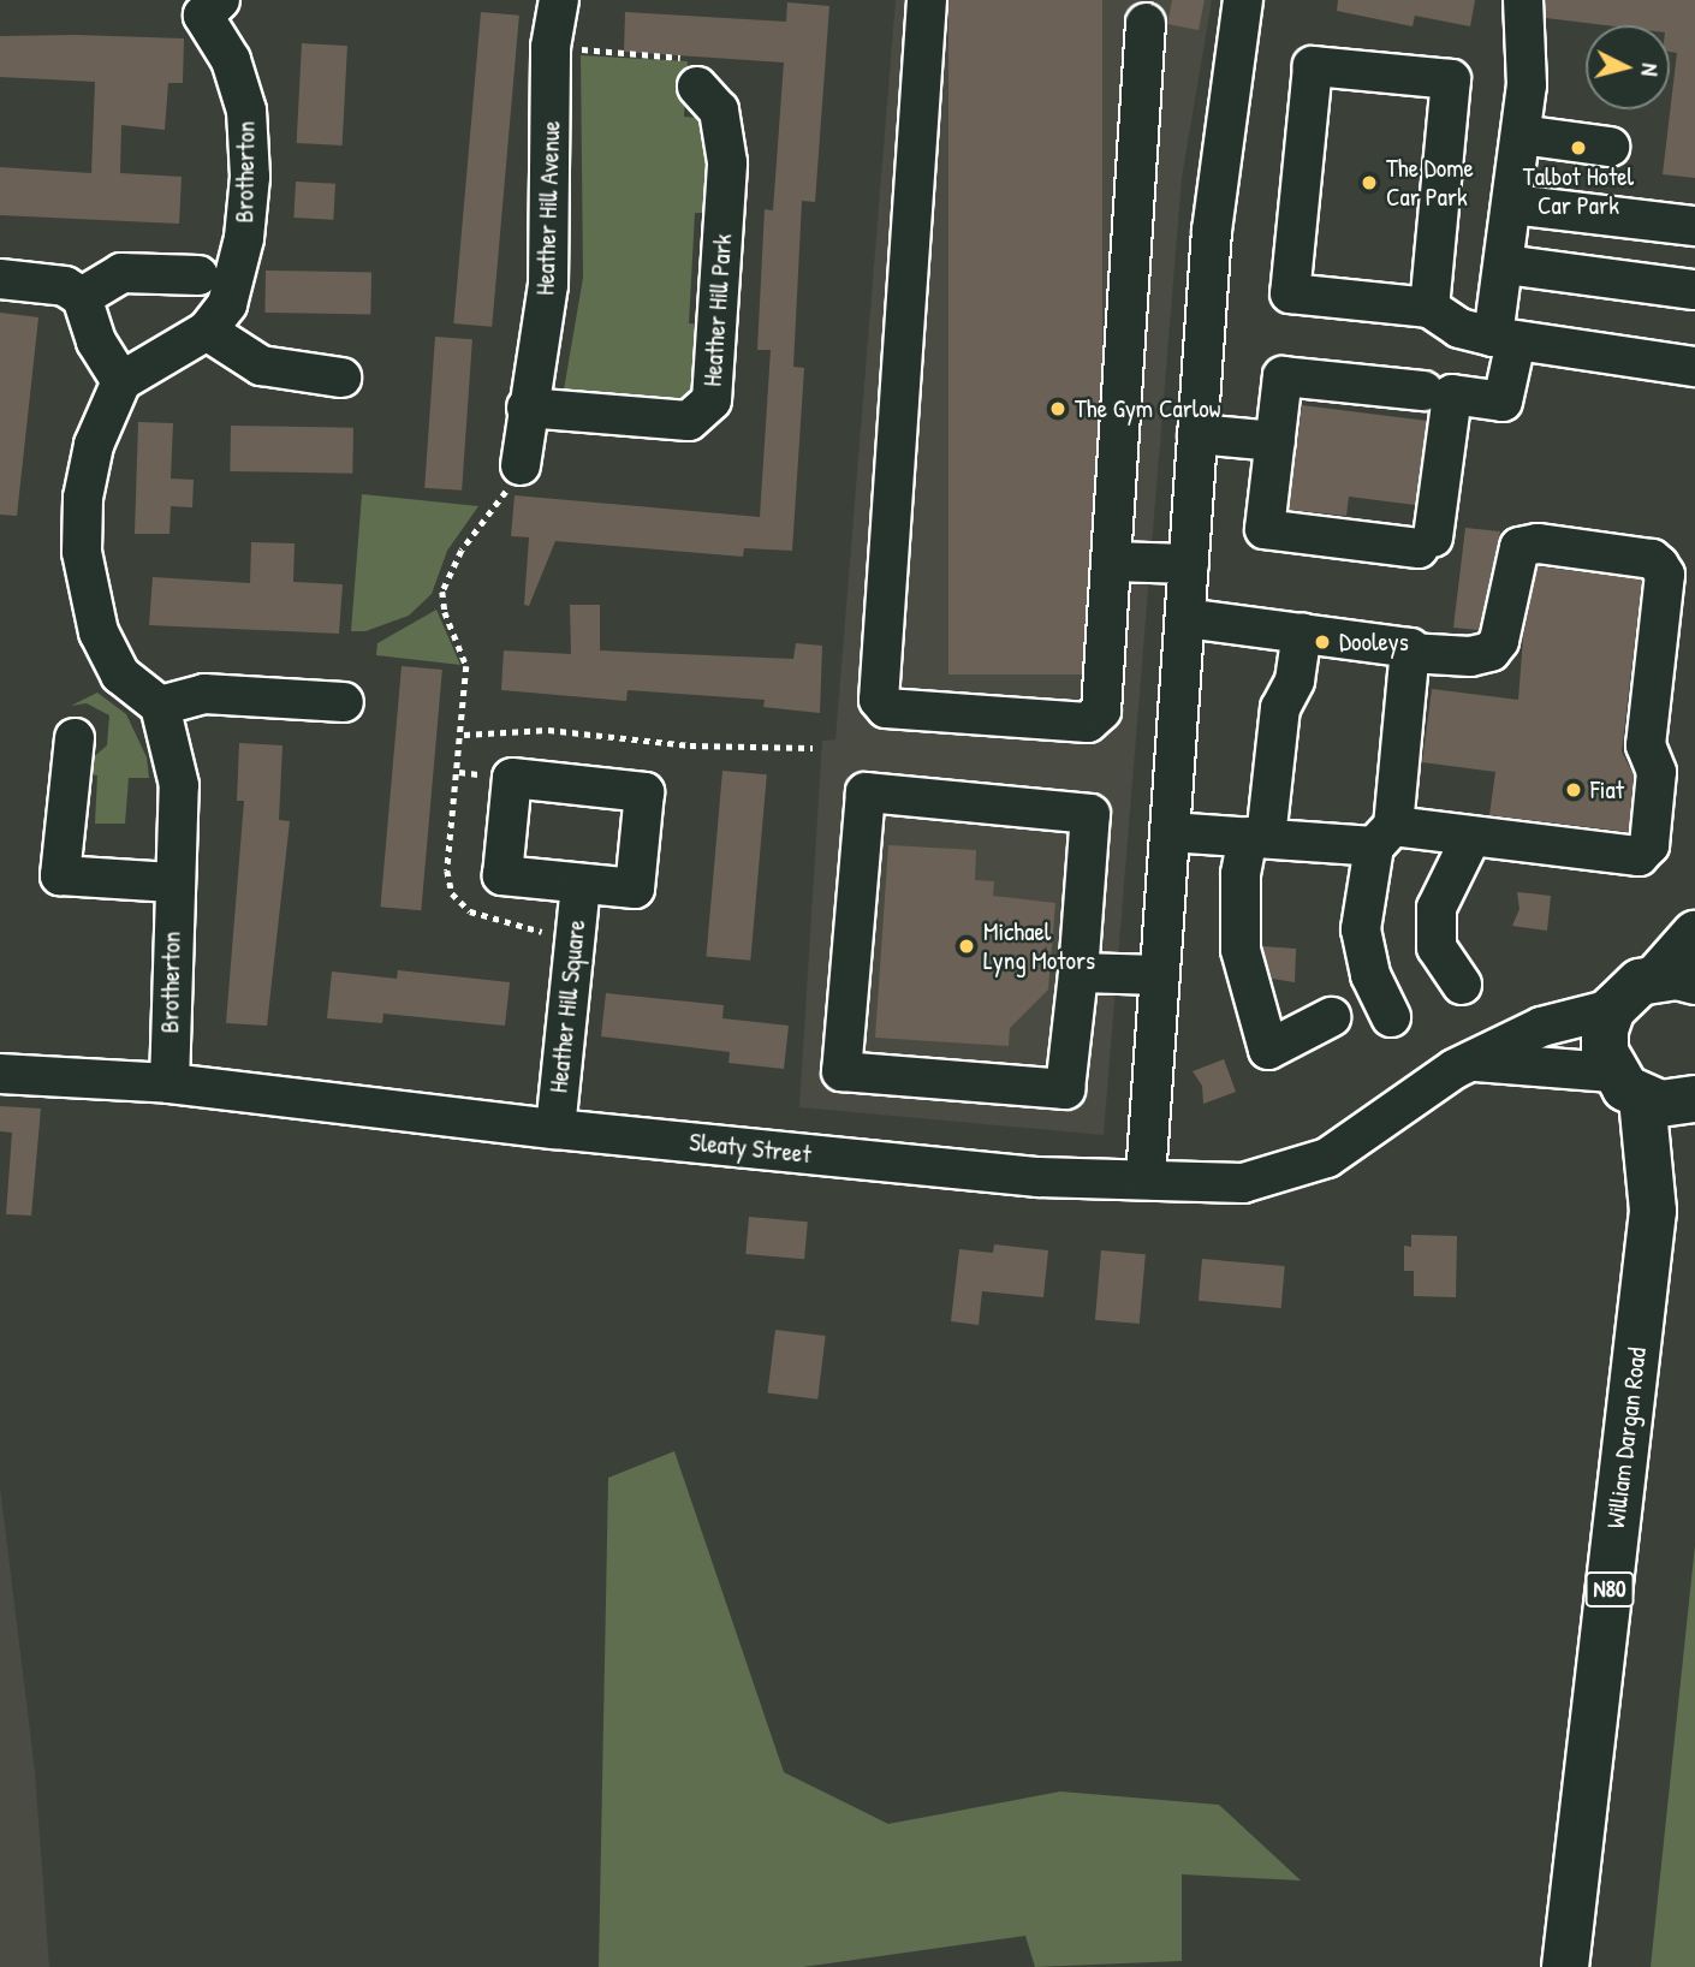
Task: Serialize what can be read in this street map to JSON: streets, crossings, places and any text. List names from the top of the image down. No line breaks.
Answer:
{"streets":{"main road":["William Dargan Road","N80"],"street":["Brotherton","Heather Hill Avenue","Heather Hill Park","Heather Hill Square","Sleaty Street"]},"crossings":[["Brotherton","Sleaty Street"],["Heather Hill Avenue","Heather Hill Park"],["Heather Hill Square","Sleaty Street"],["Sleaty Street","N80"],["William Dargan Road","N80"]],"places":["Talbot Hotel Car Park","The Dome Car Park","The Gym Carlow","Dooleys","Fiat","Michael Lyng Motors"],"north":"right"}
